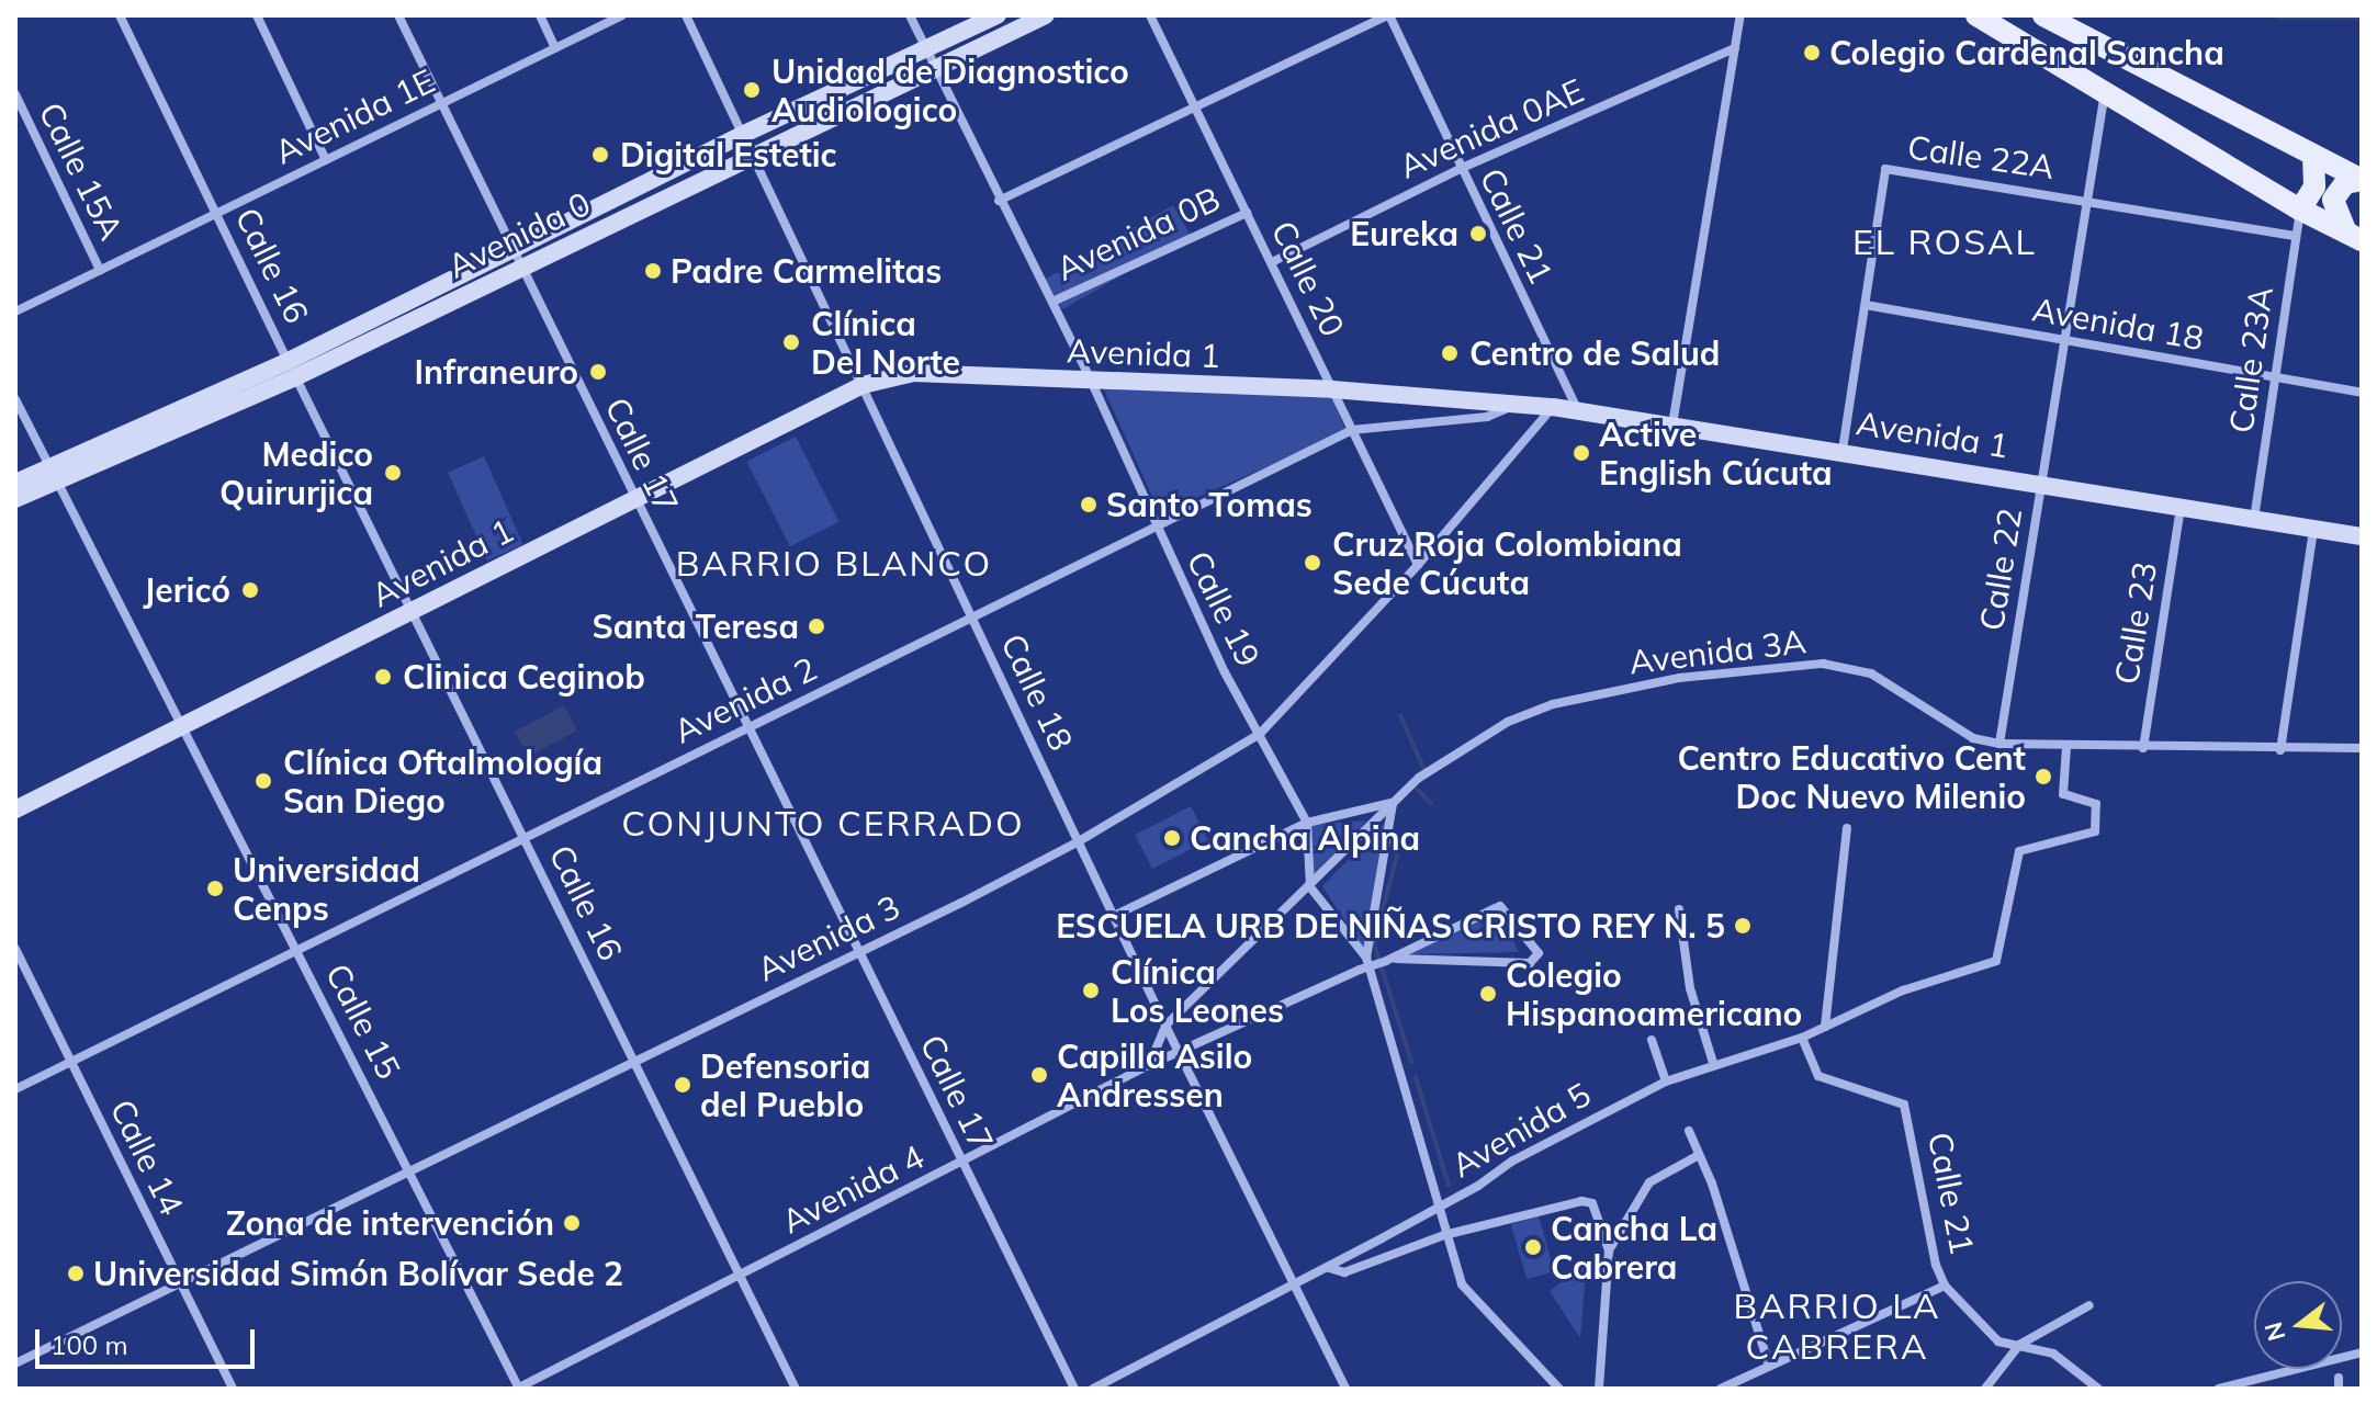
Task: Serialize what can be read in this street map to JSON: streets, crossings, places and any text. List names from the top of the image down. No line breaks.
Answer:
{"streets":{"street":["Avenida 1E","Avenida 0AE","Calle 22A","Calle 15A","Calle 21","Avenida 0B","Avenida 0","Calle 16","Calle 20","Avenida 18","Avenida 1","Calle 23A","Calle 17","Calle 22","Calle 19","Calle 23","Avenida 3A","Calle 18","Avenida 2","Avenida 3","Calle 15","Avenida 5","Calle 14","Avenida 4"]},"crossings":[["Avenida 1E","Calle 15A"],["Avenida 1E","Calle 16"],["Avenida 1E","Calle 17"],["Avenida 0AE","Calle 21"],["Avenida 0AE","Calle 20"],["Calle 22A","Avenida 18"],["Calle 22A","Avenida 1"],["Calle 22A","Calle 23A"],["Calle 22A","Calle 22"],["Calle 21","Avenida 1"],["Calle 21","Avenida 5"],["Avenida 0B","Calle 20"],["Avenida 0B","Calle 19"],["Avenida 0","Calle 16"],["Avenida 0","Calle 17"],["Avenida 0","Calle 19"],["Avenida 0","Calle 18"],["Avenida 0","Calle 15"],["Calle 16","Avenida 1"],["Calle 16","Avenida 2"],["Calle 16","Avenida 3"],["Calle 16","Avenida 4"],["Calle 20","Avenida 1"],["Calle 20","Avenida 2"],["Calle 20","Avenida 3"],["Avenida 18","Calle 23A"],["Avenida 18","Calle 22"],["Avenida 1","Calle 23A"],["Avenida 1","Calle 17"],["Avenida 1","Calle 22"],["Avenida 1","Calle 19"],["Avenida 1","Calle 23"],["Avenida 1","Calle 18"],["Avenida 1","Avenida 2"],["Avenida 1","Avenida 3"],["Avenida 1","Calle 15"],["Calle 17","Avenida 2"],["Calle 17","Avenida 3"],["Calle 17","Avenida 4"],["Calle 22","Avenida 3A"],["Calle 19","Avenida 3A"],["Calle 19","Avenida 2"],["Calle 19","Avenida 3"],["Calle 23","Avenida 3A"],["Avenida 3A","Calle 18"],["Avenida 3A","Avenida 5"],["Calle 18","Avenida 2"],["Calle 18","Avenida 3"],["Calle 18","Avenida 5"],["Calle 18","Avenida 4"],["Avenida 2","Calle 15"],["Avenida 2","Calle 14"],["Avenida 3","Calle 15"],["Avenida 3","Calle 14"],["Calle 15","Avenida 4"]],"districts":["EL ROSAL","BARRIO BLANCO","CONJUNTO CERRADO","BARRIO LA CABRERA"],"places":["Colegio Cardenal Sancha","Unidad de Diagnostico Audiologico","Digital Estetic","Eureka","Padre Carmelitas","Clínica Del Norte","Centro de Salud","Infraneuro","Active English Cúcuta","Medico Quirurjica","Santo Tomas","Cruz Roja Colombiana Sede Cúcuta","Jericó","Santa Teresa","Clinica Ceginob","Centro Educativo Cent Doc Nuevo Milenio","Clínica Oftalmología San Diego","Cancha Alpina","Universidad Cenps","ESCUELA URB DE NIÑAS CRISTO REY N. 5","Clínica Los Leones","Colegio Hispanoamericano","Capilla Asilo Andressen","Defensoria del Pueblo","Zona de intervención","Cancha La Cabrera","Universidad Simón Bolívar Sede 2"],"scale_bar":"100 m","north":"left"}
